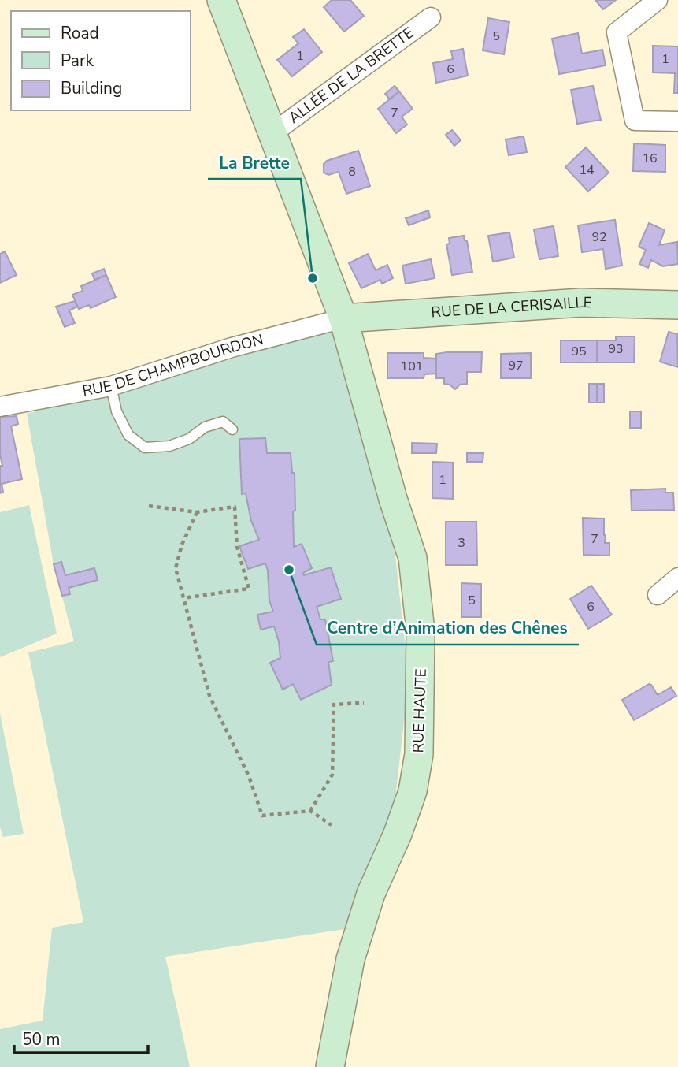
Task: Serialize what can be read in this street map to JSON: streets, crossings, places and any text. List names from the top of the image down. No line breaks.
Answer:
{"streets":{"street":["ALLÉE DE LA BRETTE","RUE DE LA CERISAILLE","RUE DE CHAMPBOURDON","RUE HAUTE"]},"crossings":[["ALLÉE DE LA BRETTE","RUE HAUTE"],["RUE DE LA CERISAILLE","RUE DE CHAMPBOURDON"],["RUE DE LA CERISAILLE","RUE HAUTE"],["RUE DE CHAMPBOURDON","RUE HAUTE"]],"places":["La Brette","Centre d’Animation des Chênes"],"house_numbers":["5","1","1","6","7","16","14","8","92","93","95","97","101","1","7","3","5","6"],"legend":["Road","Park","Building"],"scale_bar":"50 m"}
